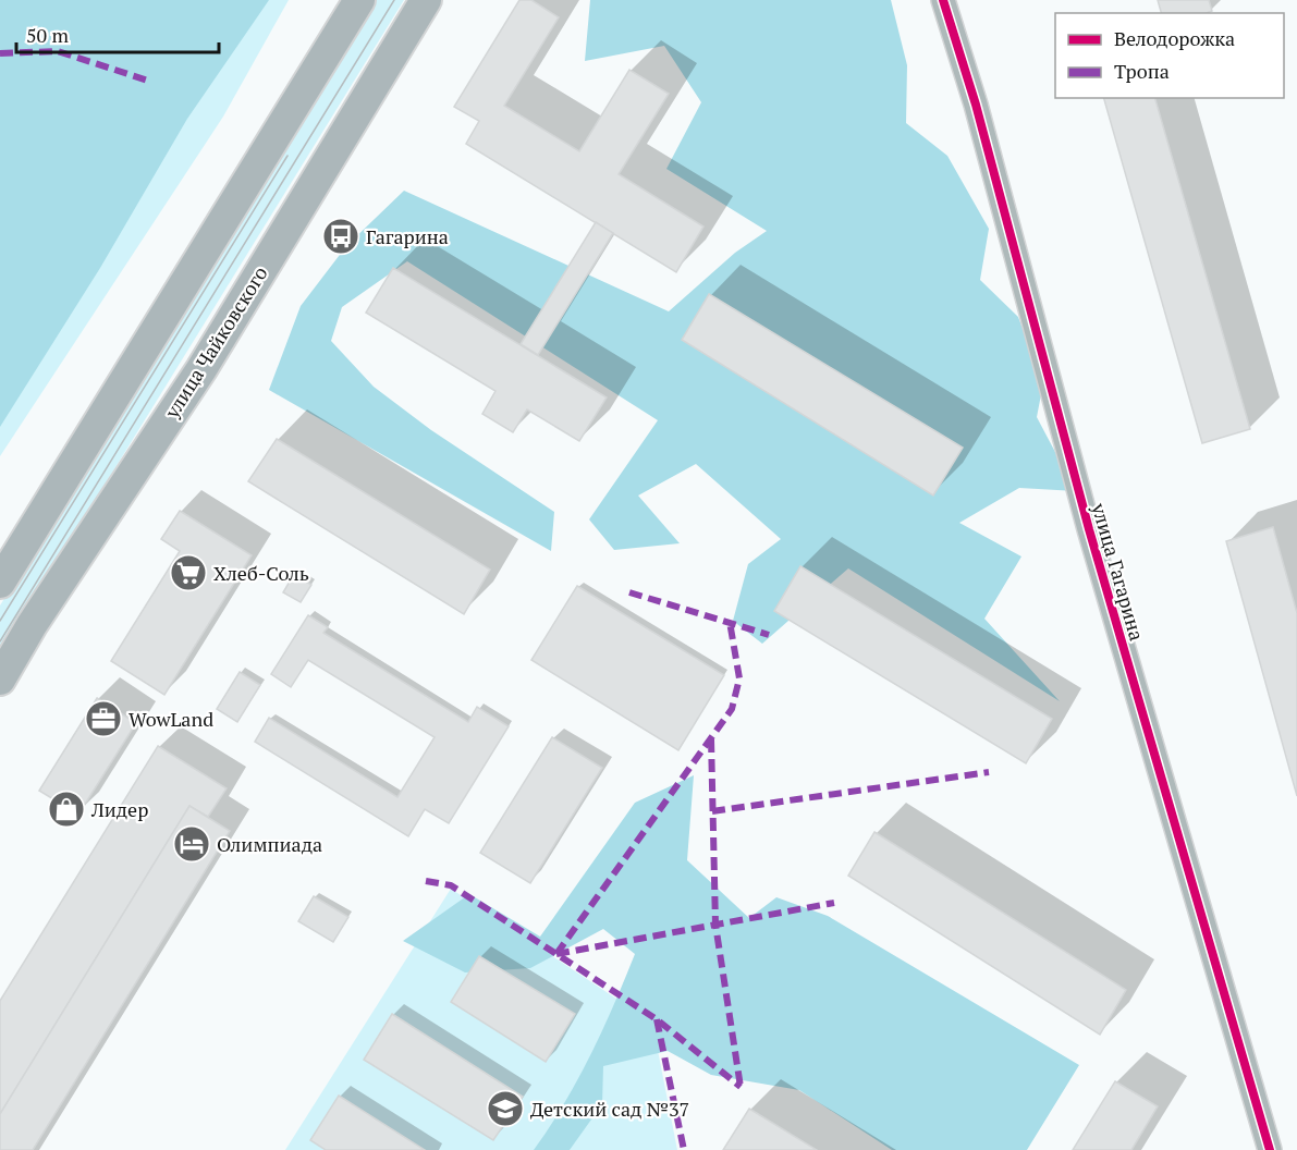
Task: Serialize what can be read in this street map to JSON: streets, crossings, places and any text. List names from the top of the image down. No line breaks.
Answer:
{"streets":{"main road":["улица Чайковского"],"street":["улица Гагарина"]},"places":{"bus stop":["Гагарина"],"supermarket":["Хлеб-Соль"],"office":["WowLand"],"shop":["Лидер"],"hotel":["Олимпиада"],"school or university":["Детский сад №37"]},"legend":["Велодорожка","Тропа"],"scale_bar":"50 m"}
